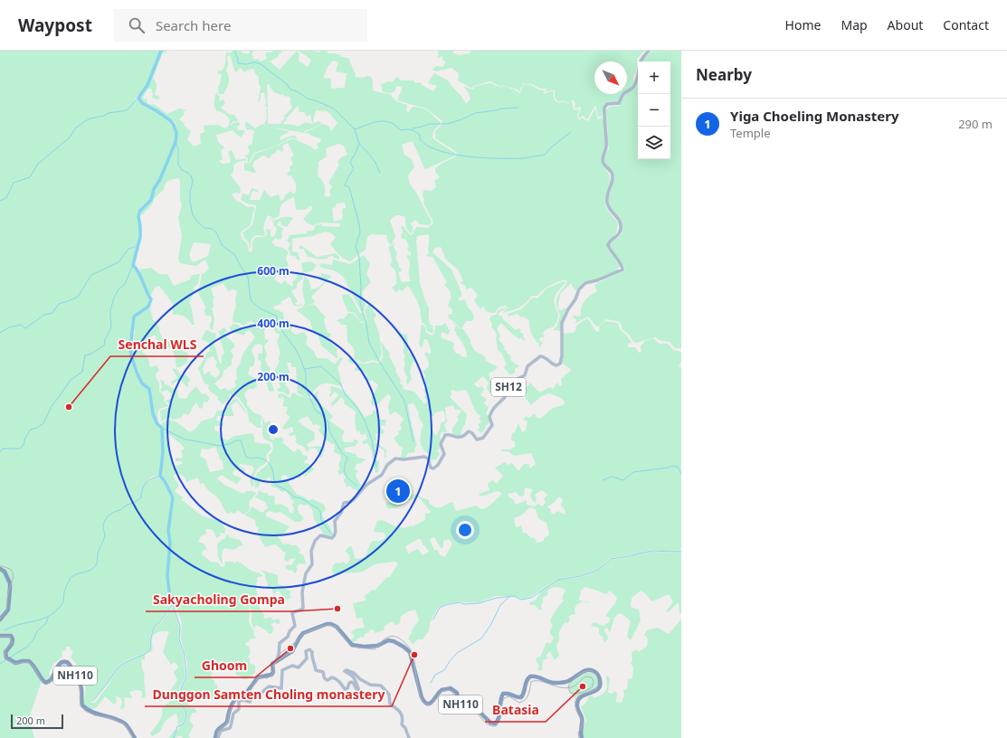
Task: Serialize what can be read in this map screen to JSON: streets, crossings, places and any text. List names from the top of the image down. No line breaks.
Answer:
{"streets":{"highway":["NH110"],"main road":["SH12"]},"crossings":[["SH12","NH110"]],"places":["Senchal WLS","Sakyacholing Gompa","Ghoom","Dunggon Samten Choling monastery","Batasia"],"scale_bar":"200 m","north":"bottom right","page":{"header":"Waypost","search":"Search here","nav":["Home","Map","About","Contact"],"heading":"Nearby","map_buttons":["+","−"],"list":[{"mark":"1","name":"Yiga Choeling Monastery","note":"Temple","value":"290 m"}],"pins":"1","scale":"200 m"},"rings":["600 m","400 m","200 m"]}
